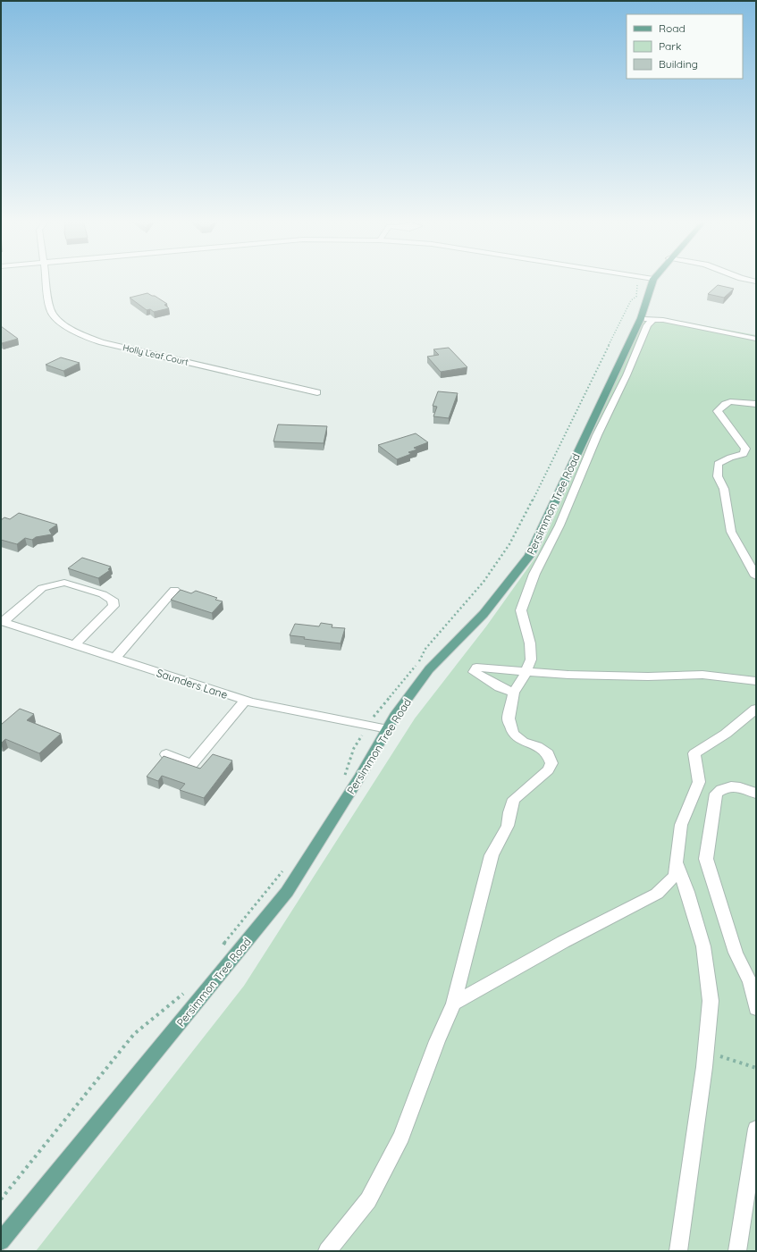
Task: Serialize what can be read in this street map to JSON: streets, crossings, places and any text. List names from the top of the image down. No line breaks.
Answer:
{"streets":{"main road":["Persimmon Tree Road"],"street":["Holly Leaf Court","Saunders Lane"]},"crossings":[["Persimmon Tree Road","Saunders Lane"]],"legend":["Road","Park","Building"]}
